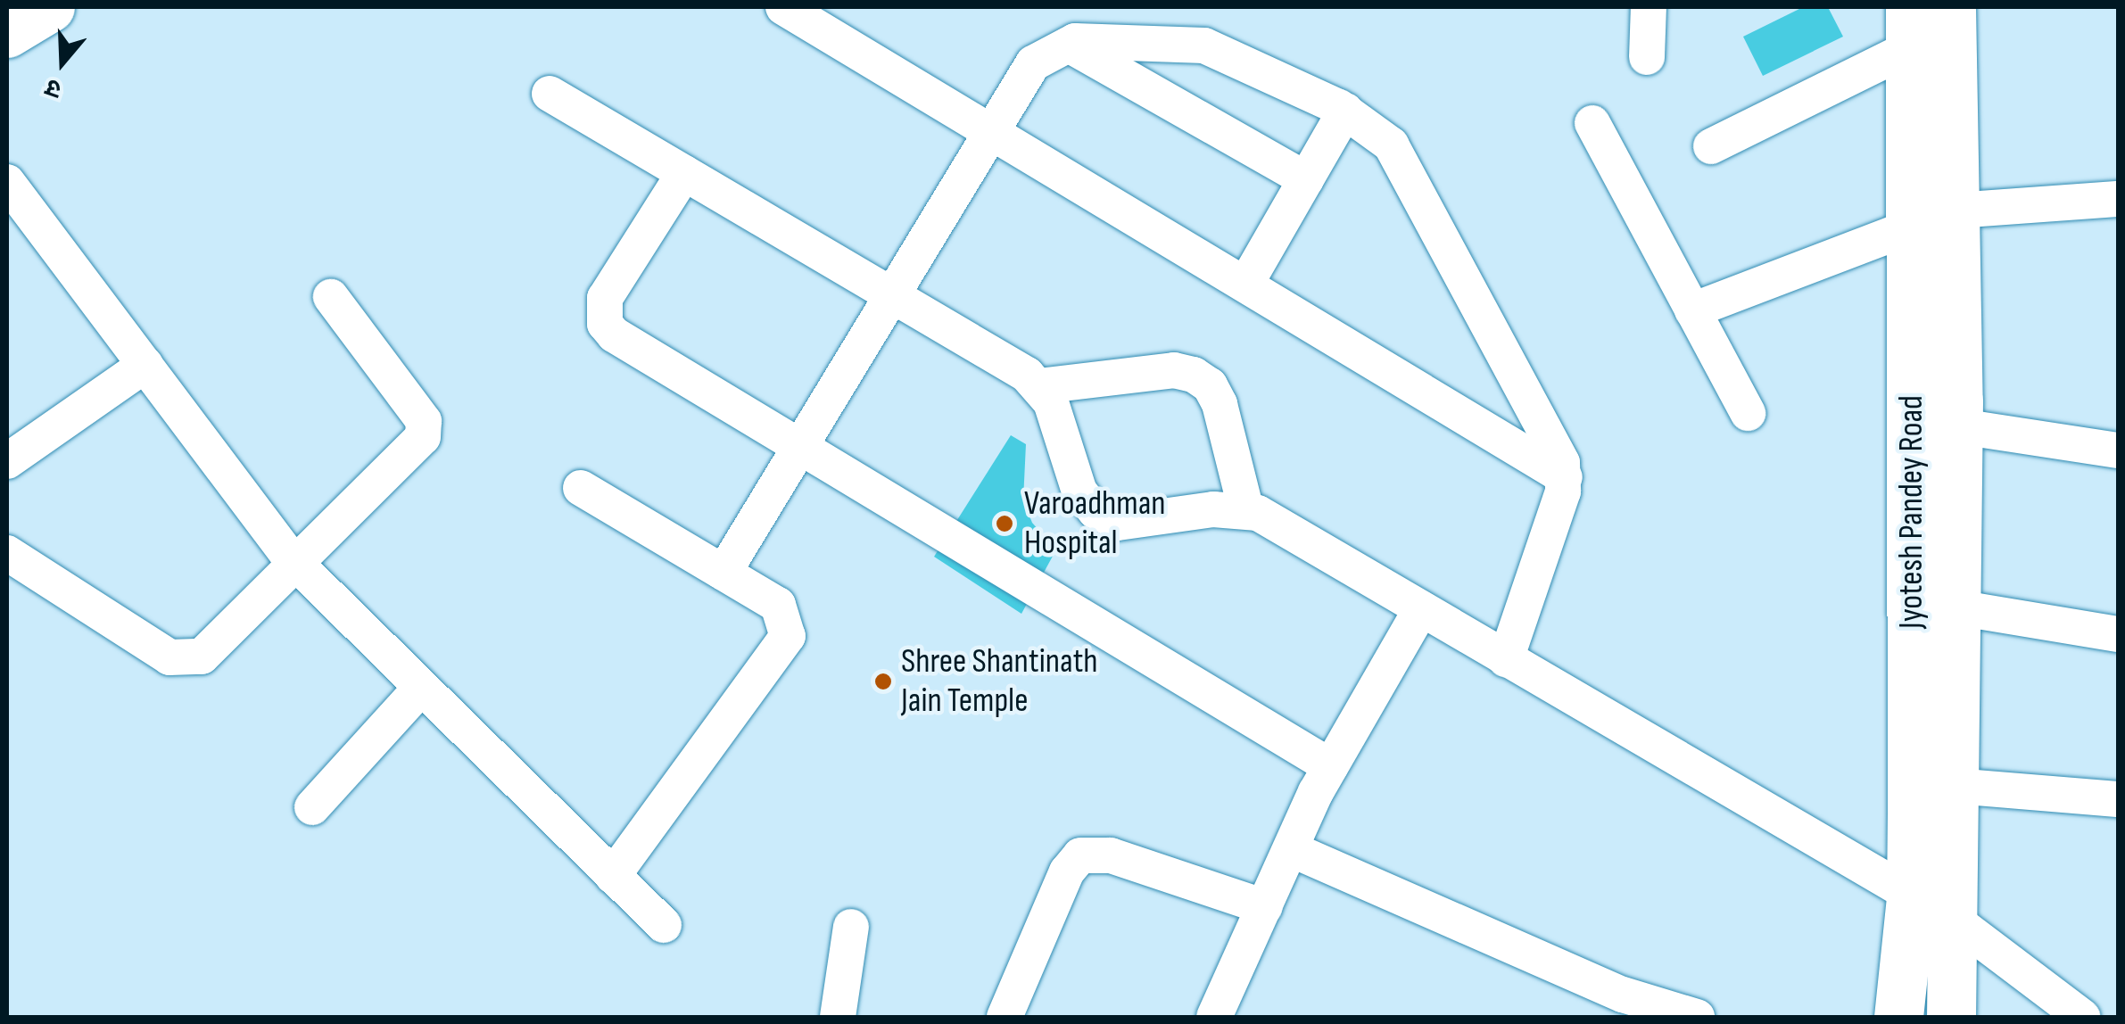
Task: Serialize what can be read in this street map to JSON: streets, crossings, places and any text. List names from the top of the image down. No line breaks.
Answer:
{"streets":{"street":["Jyotesh Pandey Road"]},"places":["Varoadhman Hospital","Shree Shantinath Jain Temple"],"north":"bottom"}
